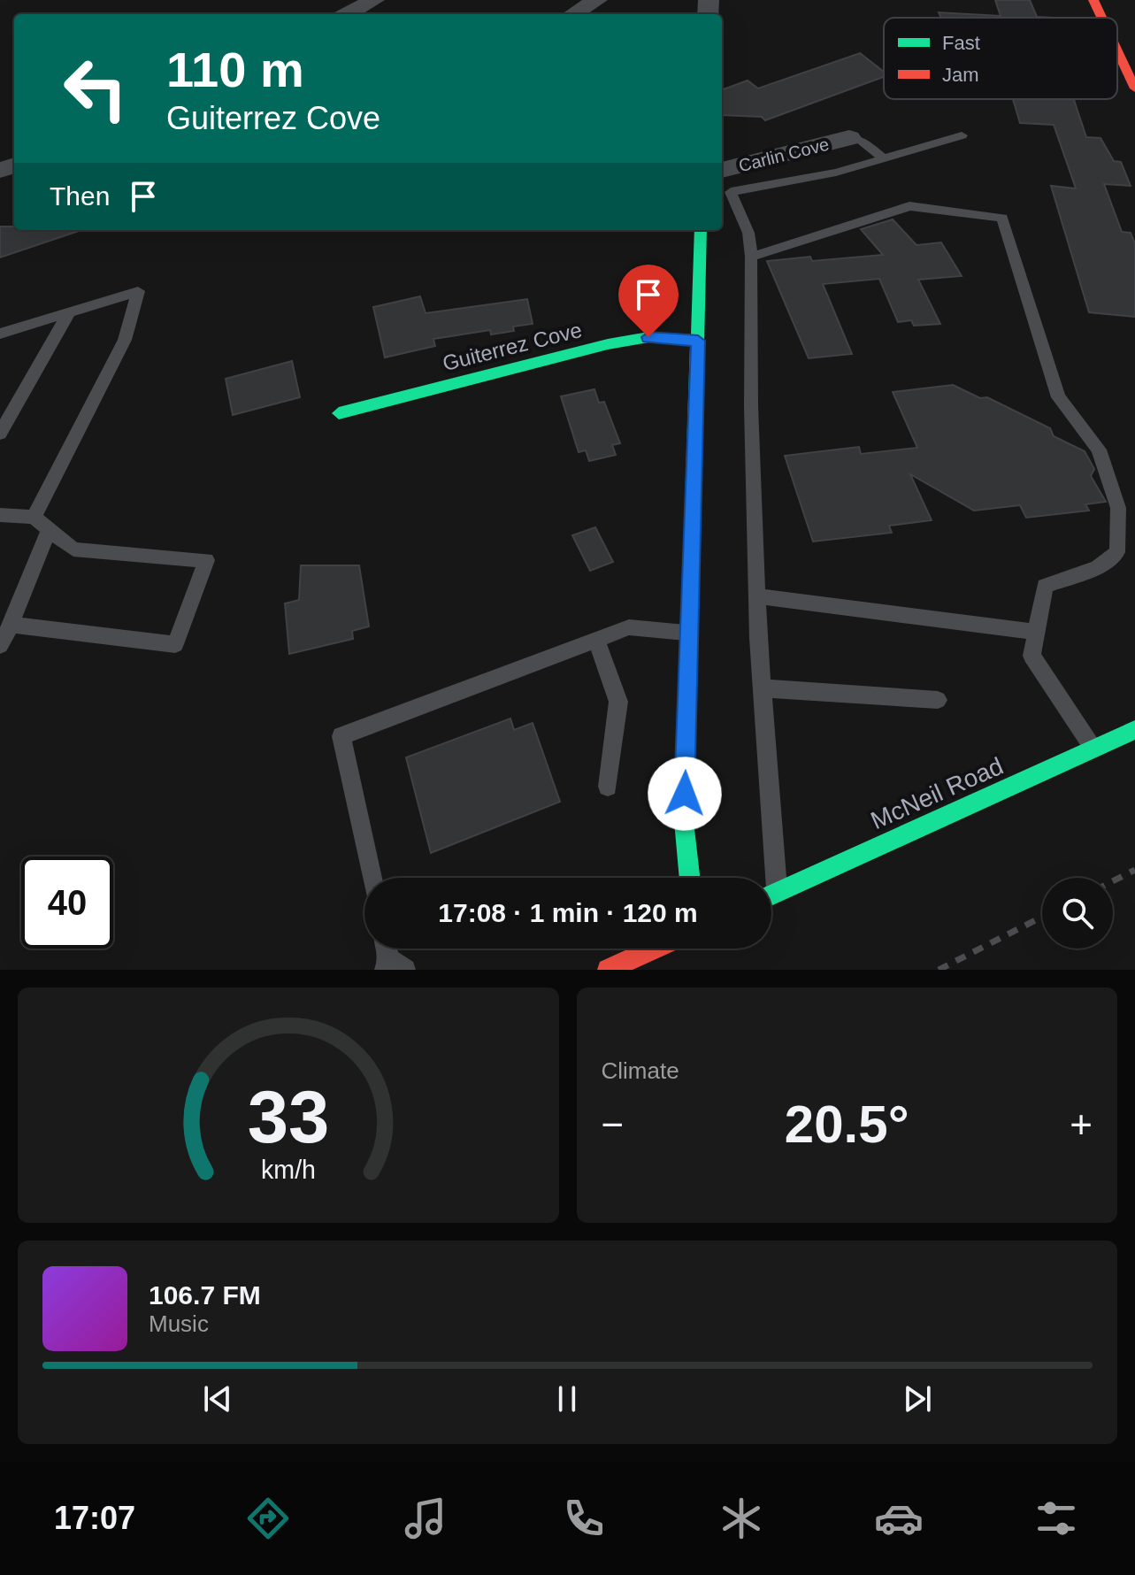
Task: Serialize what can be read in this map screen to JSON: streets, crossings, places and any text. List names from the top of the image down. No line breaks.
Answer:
{"streets":{"street":["Carlin Cove","Guiterrez Cove","McNeil Road"]},"legend":["Fast","Jam"],"page":{"turn":["110 m","Guiterrez Cove"],"then":"Then","limit":"40","trip":"17:08 · 1 min · 120 m","tile":"Climate","heat":["−","20.5°","+"],"song":["106.7 FM","Music"],"tabs":"17:07","gauge":["33","km/h"]}}
